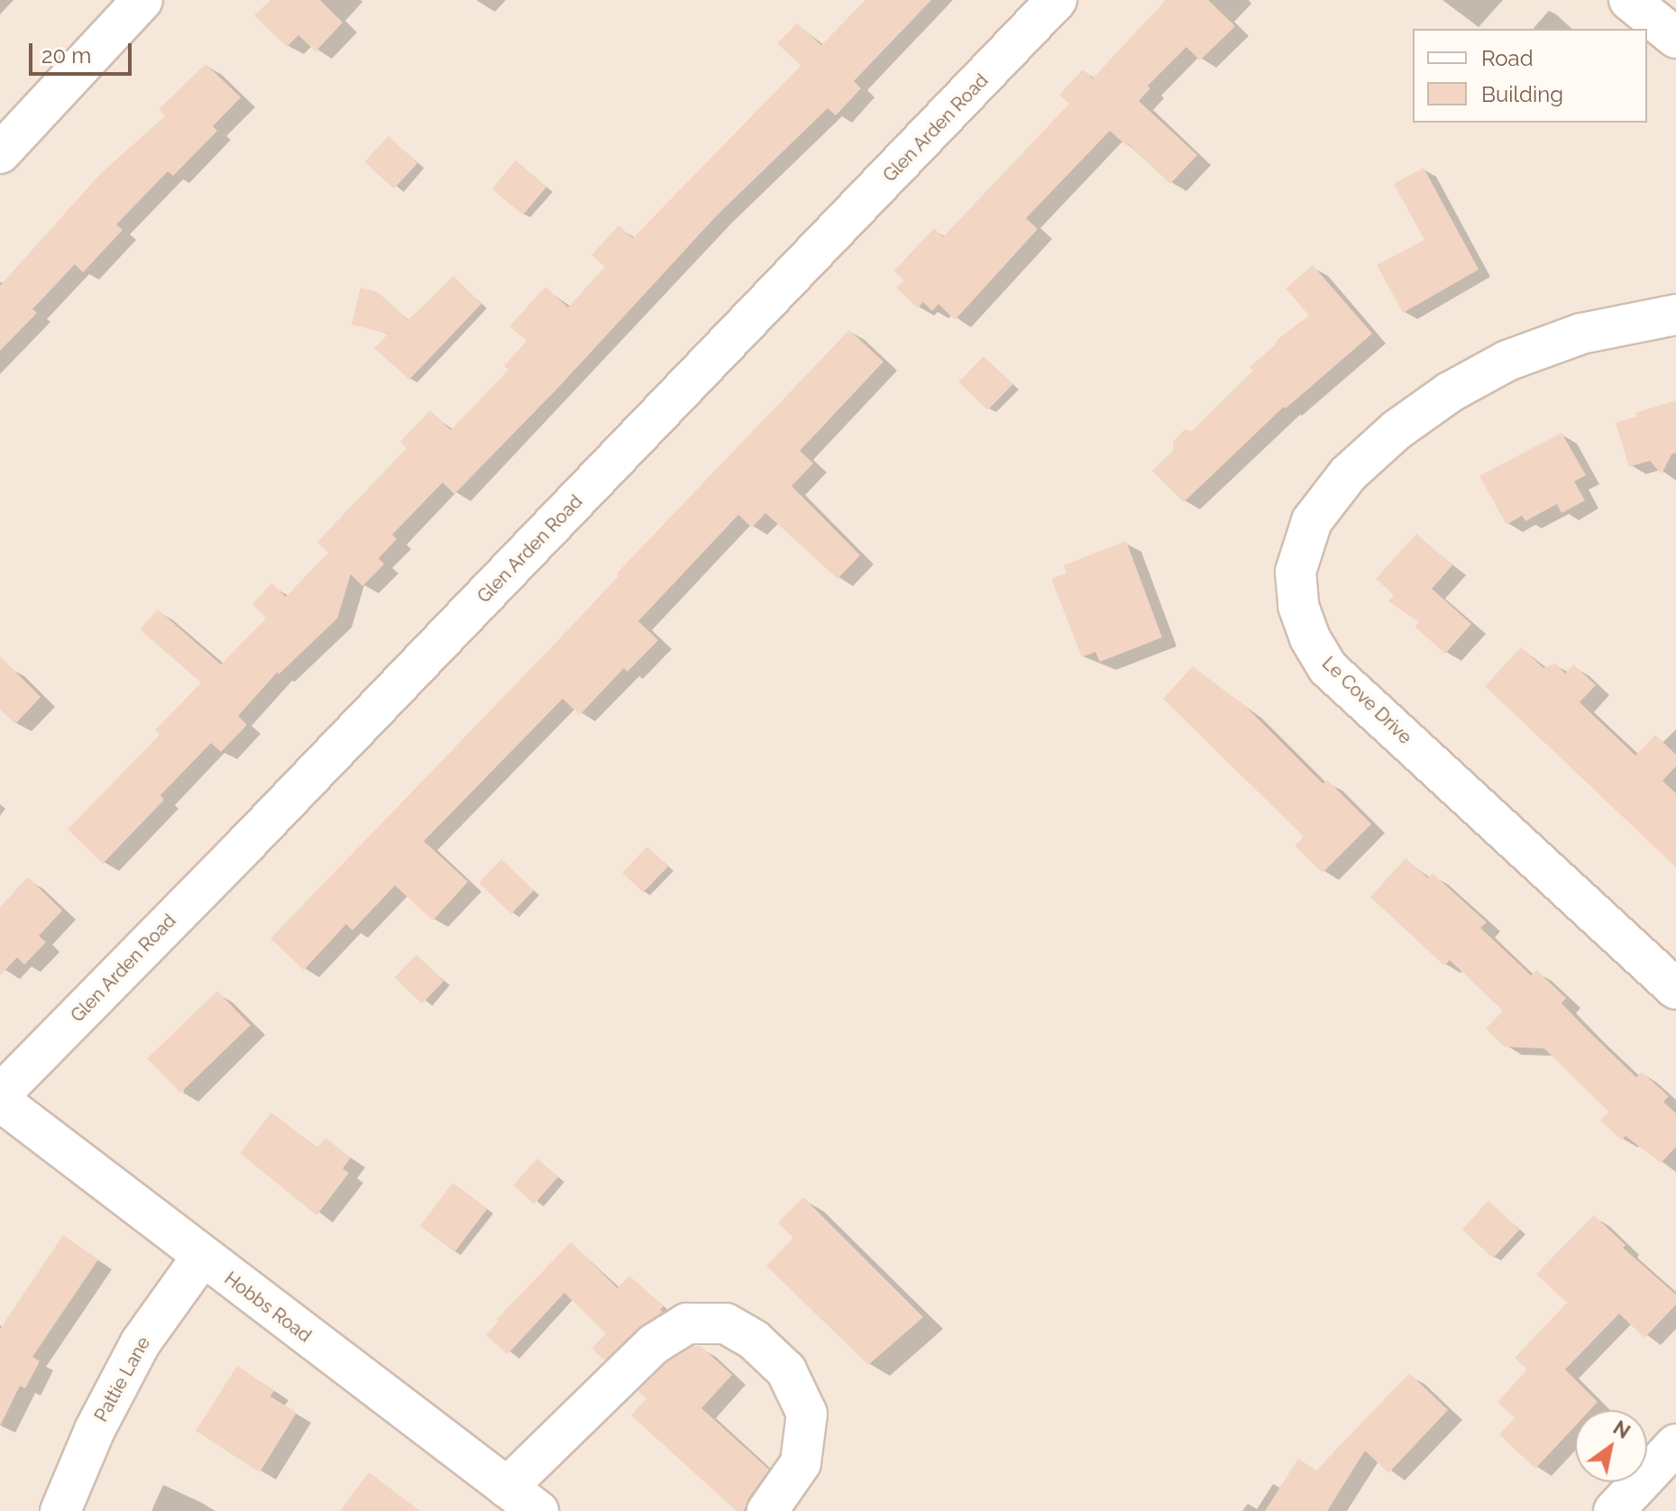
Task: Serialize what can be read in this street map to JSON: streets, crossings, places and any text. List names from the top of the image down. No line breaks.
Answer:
{"streets":{"street":["Glen Arden Road","Le Cove Drive","Hobbs Road","Pattie Lane"]},"crossings":[["Hobbs Road","Pattie Lane"]],"legend":["Road","Building"],"scale_bar":"20 m","north":"top right"}
